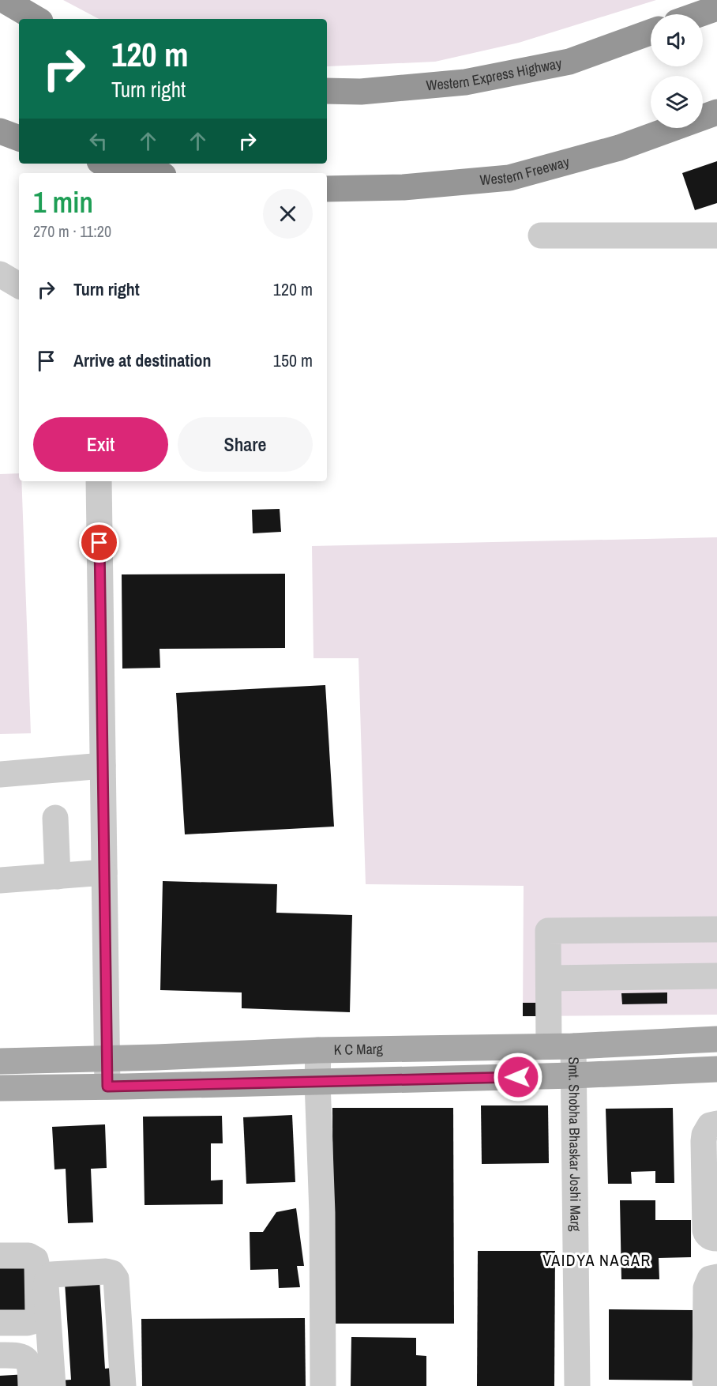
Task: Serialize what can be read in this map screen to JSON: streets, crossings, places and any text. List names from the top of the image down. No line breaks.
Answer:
{"streets":{"highway":["Western Express Highway","Western Freeway"],"main road":["K C Marg"],"street":["Smt. Shobha Bhaskar Joshi Marg"]},"crossings":[["K C Marg","Smt. Shobha Bhaskar Joshi Marg"]],"districts":["VAIDYA NAGAR"],"page":{"turn":["120 m","Turn right"],"heading":["1 min","270 m · 11:20"],"list":[{"name":"Turn right","value":"120 m"},{"name":"Arrive at destination","value":"150 m"}],"buttons":["Exit","Share"]}}
